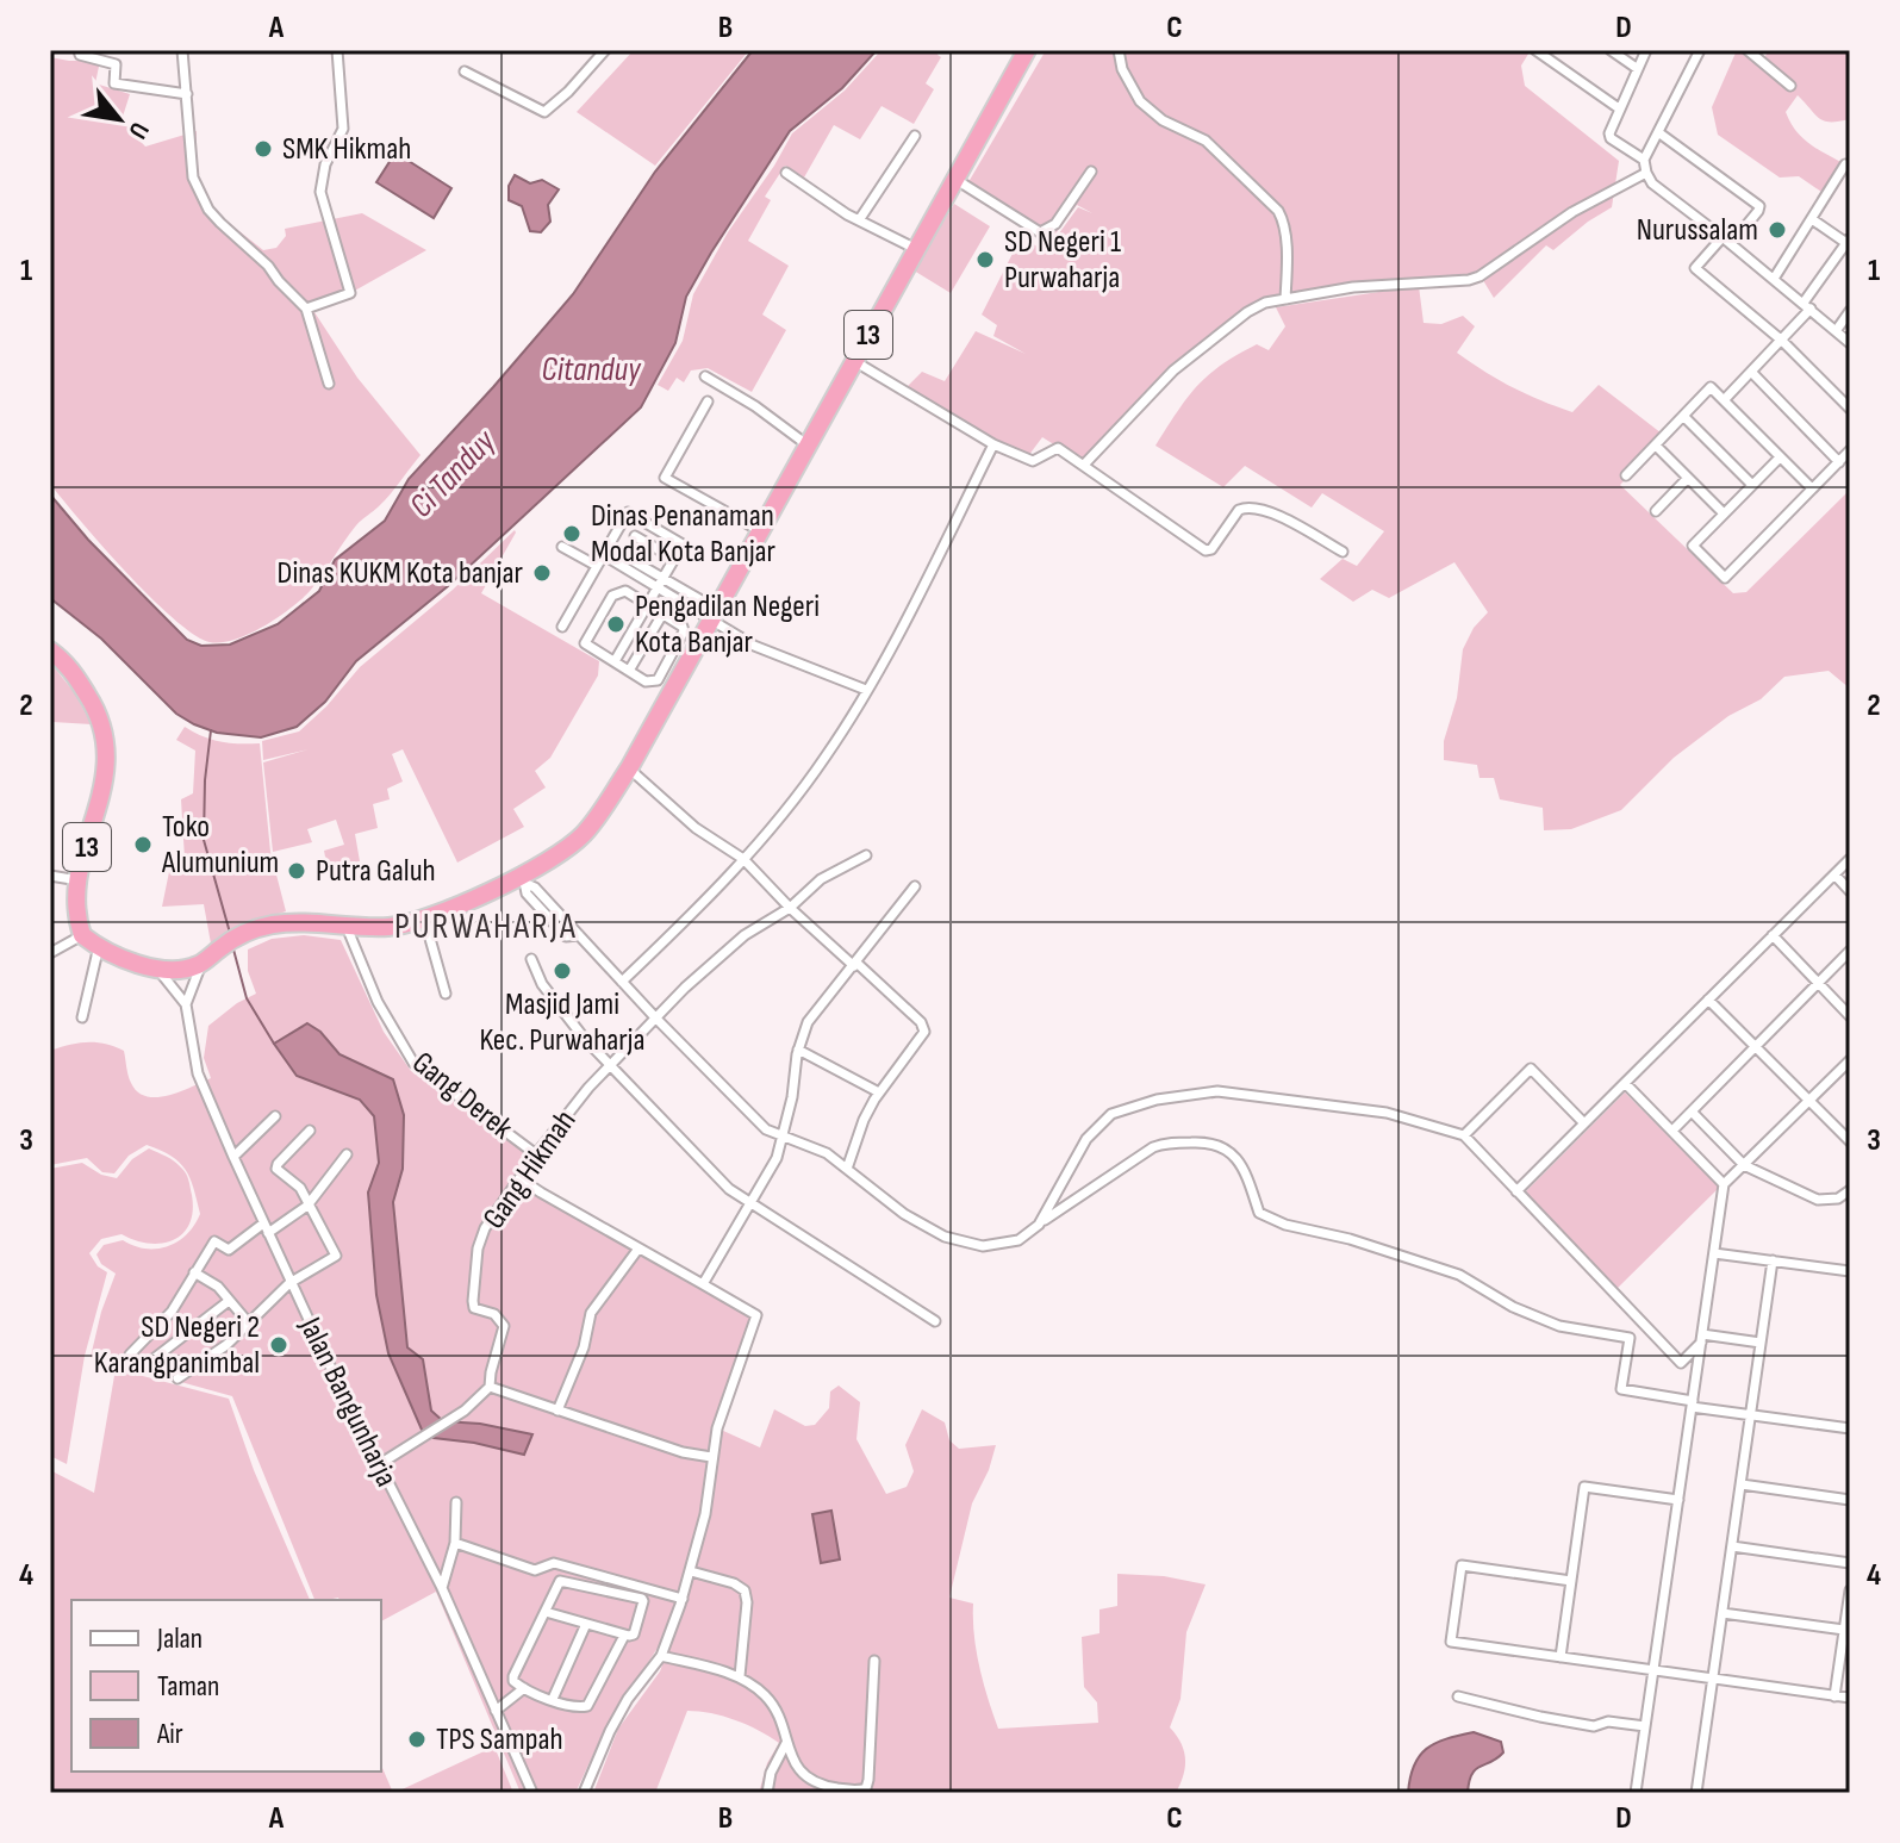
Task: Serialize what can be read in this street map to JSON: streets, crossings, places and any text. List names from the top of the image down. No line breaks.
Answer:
{"streets":{"highway":["13"],"street":["Gang Derek","Gang Hikmah","Jalan Bangunharja"]},"crossings":[["13","Gang Derek"],["Gang Derek","Gang Hikmah"]],"districts":["PURWAHARJA"],"water":["Citanduy","Ci Tanduy"],"places":["SMK Hikmah","Nurussalam","SD Negeri 1 Purwaharja","Dinas Penanaman Modal Kota Banjar","Dinas KUKM Kota banjar","Pengadilan Negeri Kota Banjar","Toko Alumunium","Putra Galuh","Masjid Jami Kec. Purwaharja","SD Negeri 2 Karangpanimbal","TPS Sampah"],"legend":["Jalan","Taman","Air"],"north":"bottom right","grid":{"columns":["A","B","C","D"],"rows":["1","2","3","4"]}}
